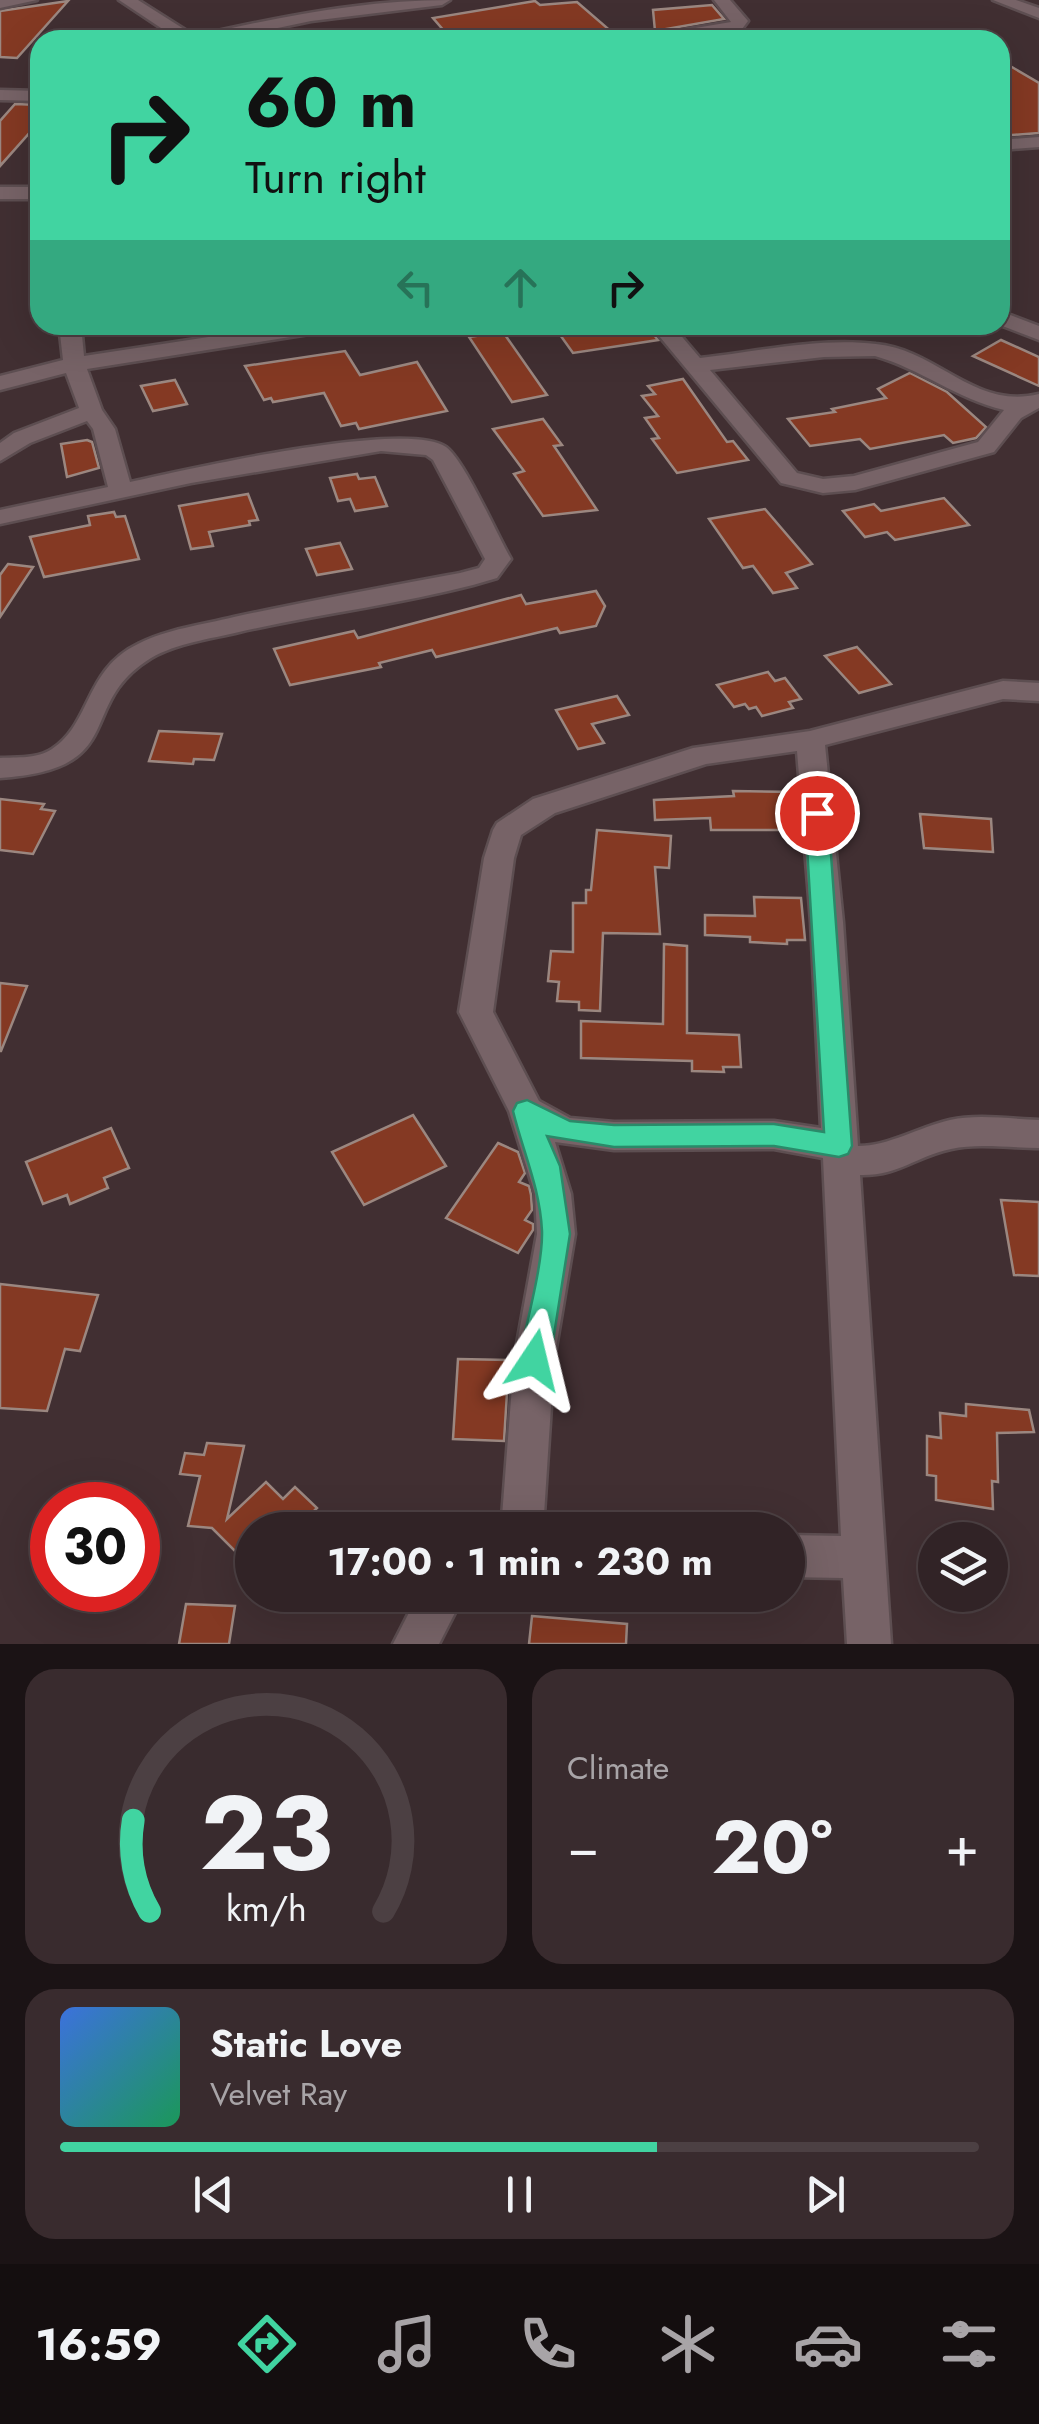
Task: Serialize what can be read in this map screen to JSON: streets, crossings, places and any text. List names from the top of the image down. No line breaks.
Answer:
{"page":{"turn":["60 m","Turn right"],"limit":"30","trip":"17:00 · 1 min · 230 m","tile":"Climate","heat":["−","20°","+"],"song":["Static Love","Velvet Ray"],"tabs":"16:59","gauge":["23","km/h"]}}
